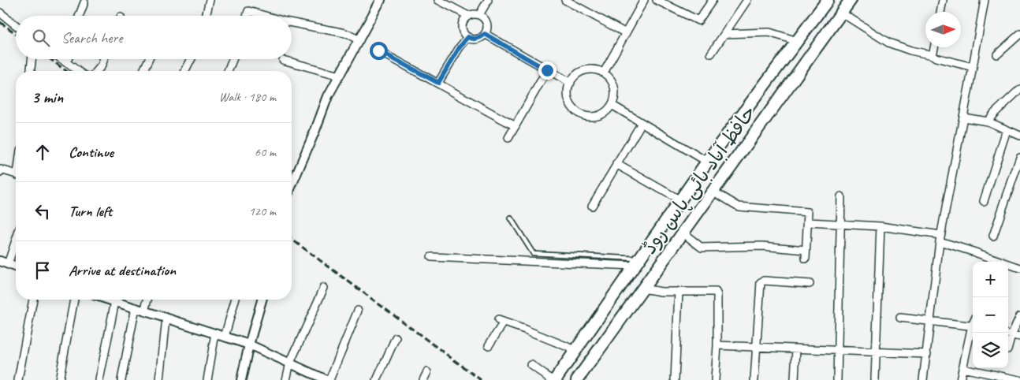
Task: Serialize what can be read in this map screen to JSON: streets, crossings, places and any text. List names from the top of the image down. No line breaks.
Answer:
{"streets":{"highway":["حافظ آباد بائی پاس روڈ"]},"north":"right","page":{"search":"Search here","heading":["3 min","Walk · 180 m"],"list":[["Continue","60 m"],["Turn left","120 m"],"Arrive at destination"],"map_buttons":["+","−"]}}
